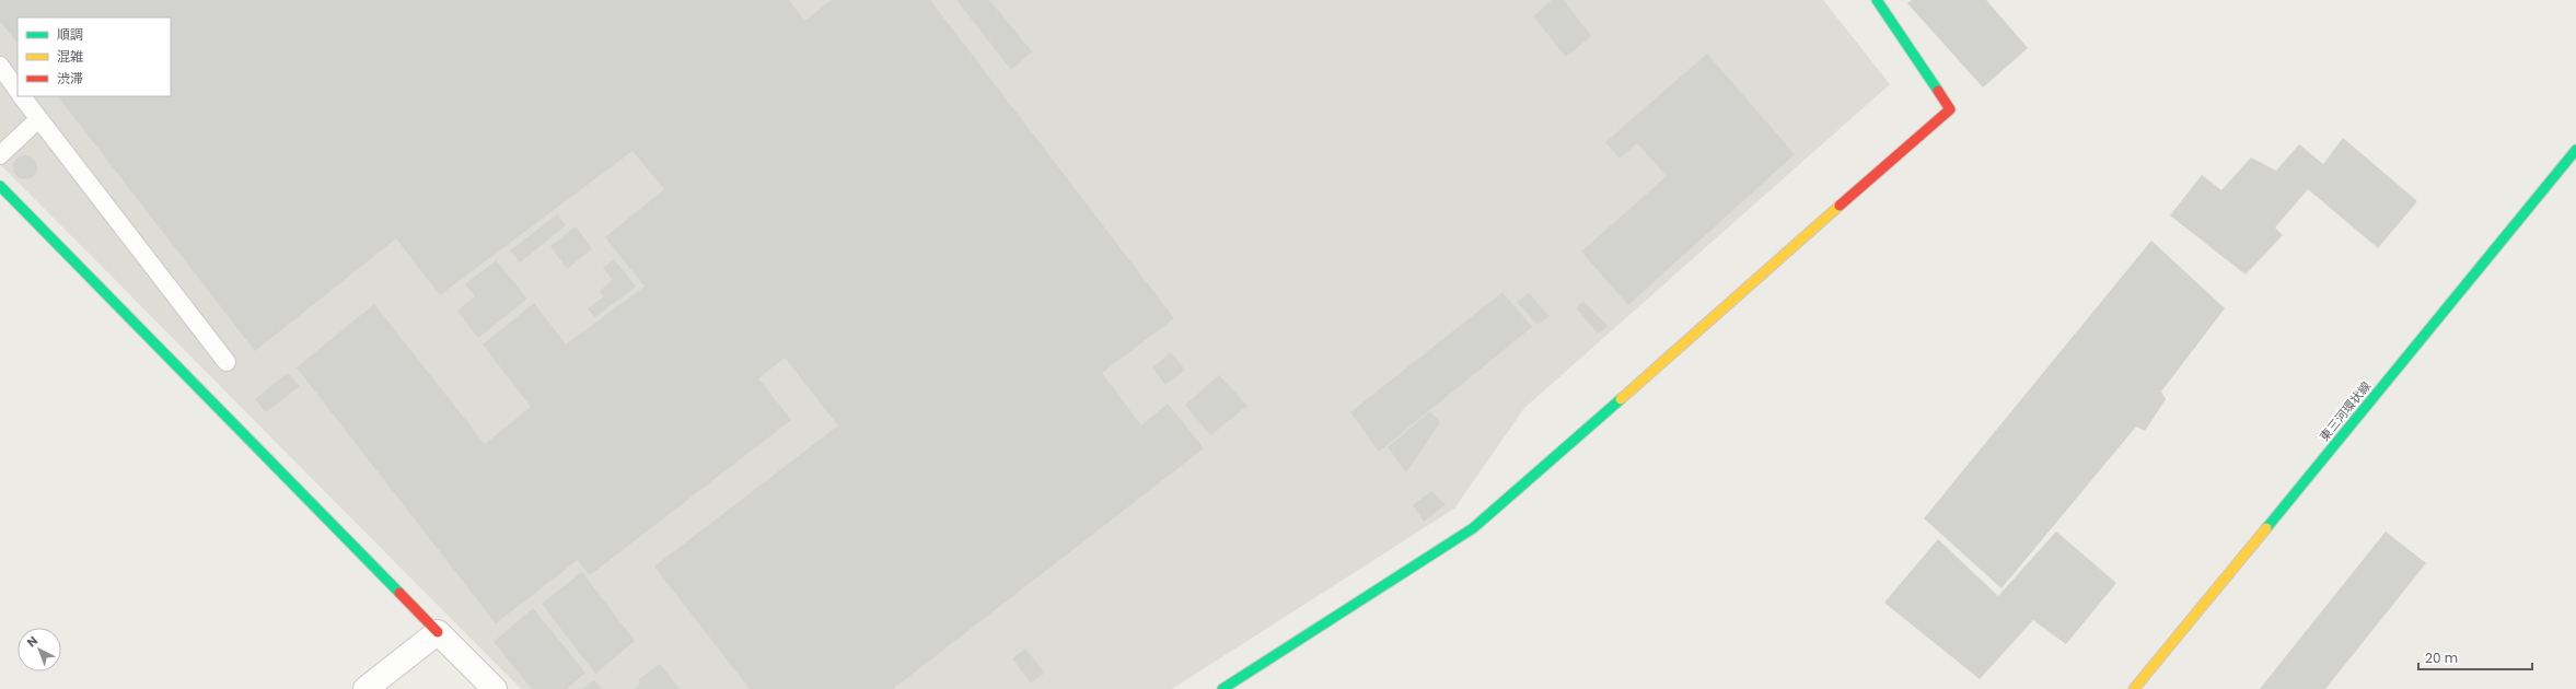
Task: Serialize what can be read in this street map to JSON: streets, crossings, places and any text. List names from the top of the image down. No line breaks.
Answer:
{"streets":{"street":["東三河環状線"]},"legend":["順調","混雑","渋滞"],"scale_bar":"20 m","north":"top left"}
